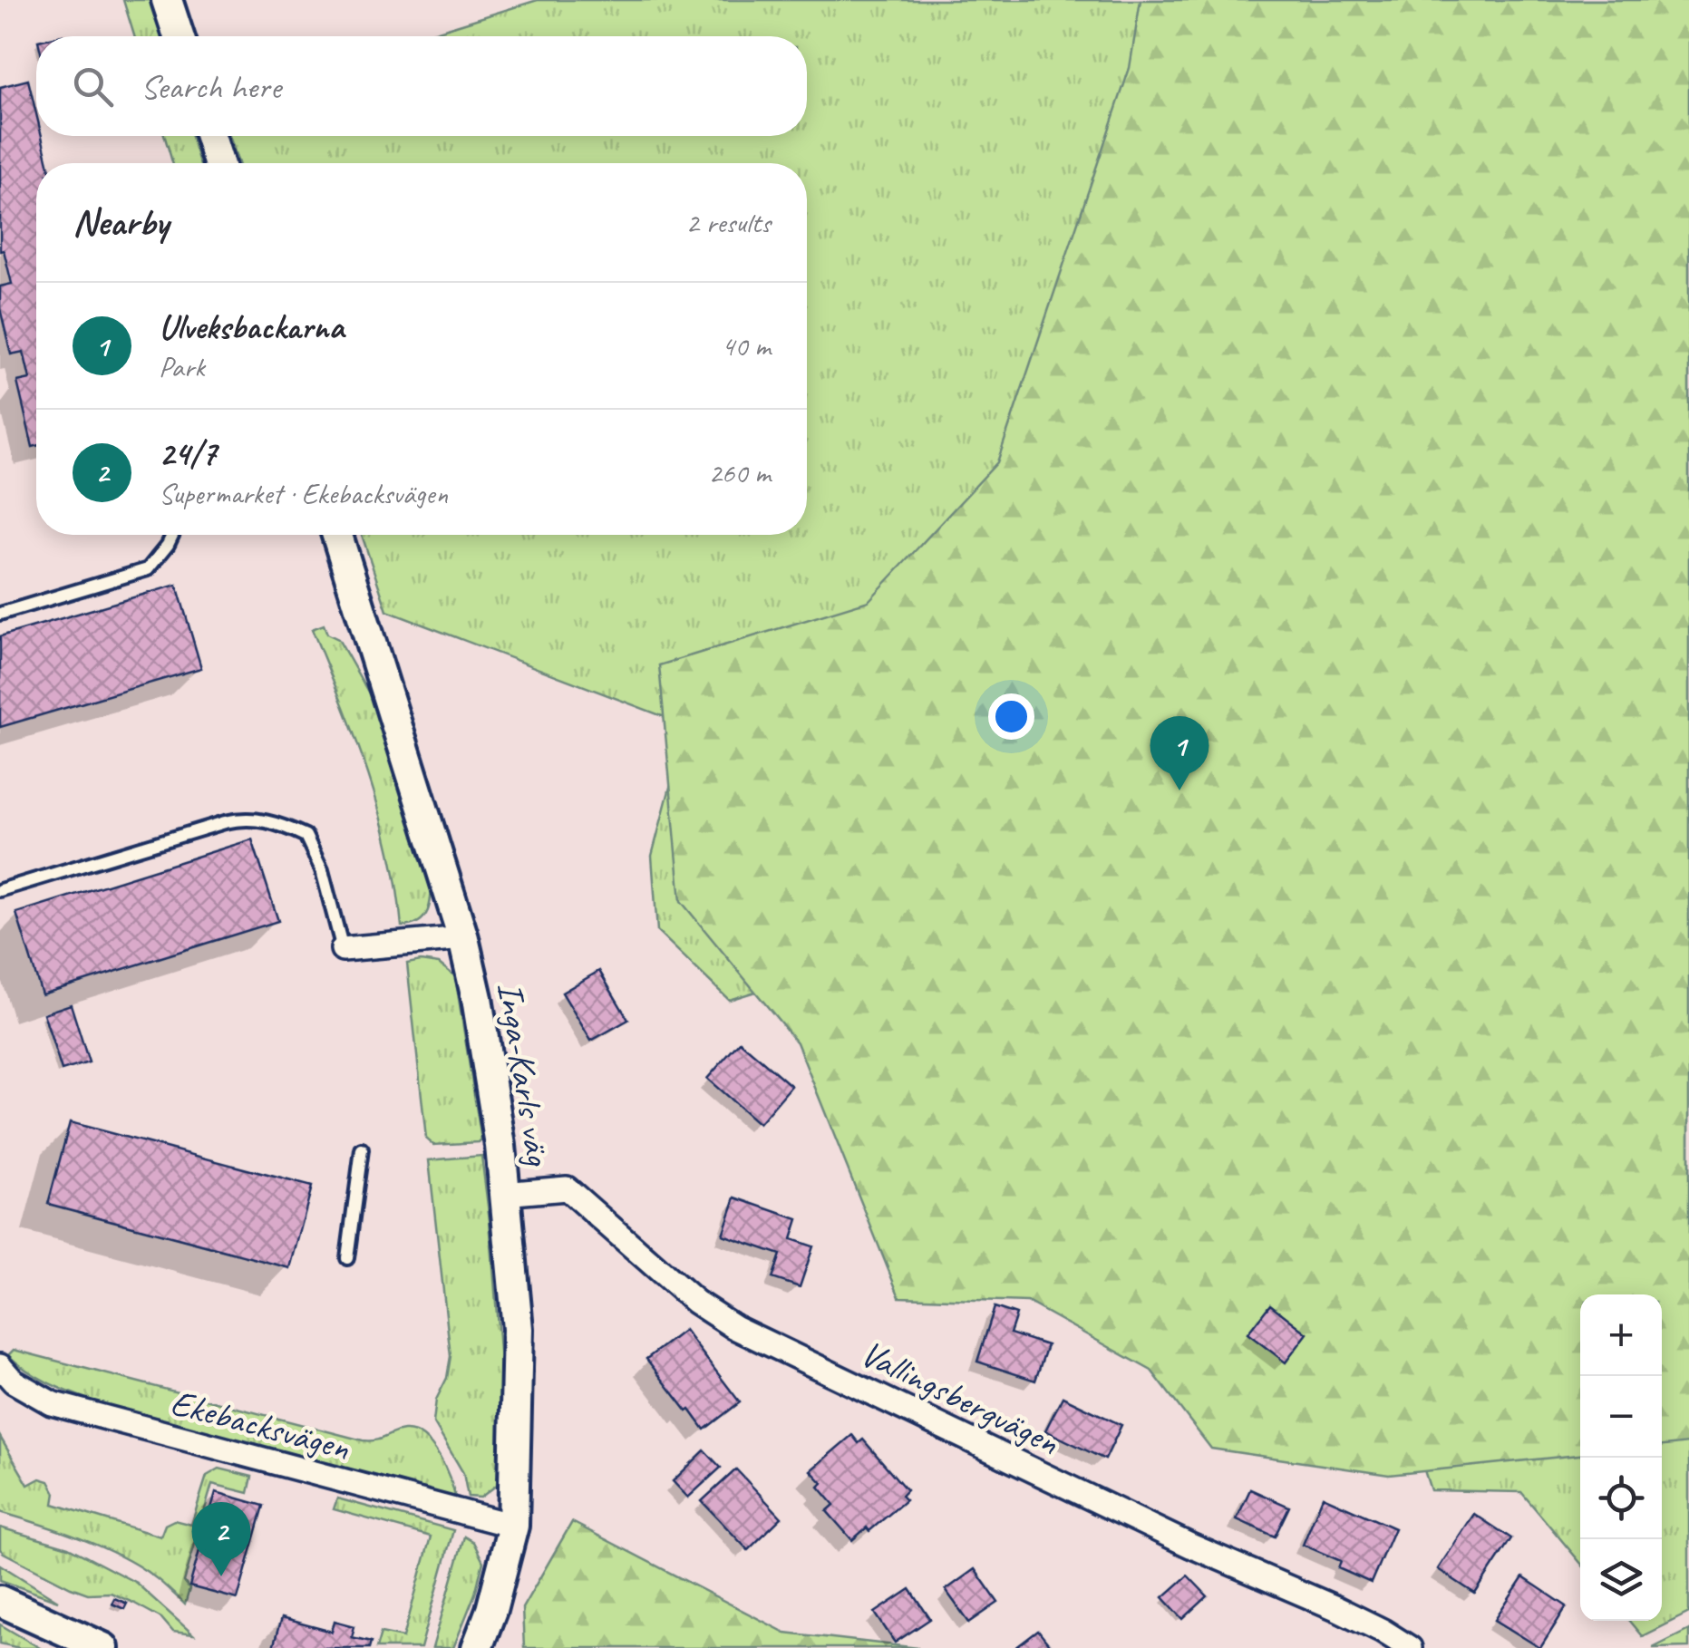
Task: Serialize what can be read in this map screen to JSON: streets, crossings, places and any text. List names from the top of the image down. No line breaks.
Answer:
{"streets":{"street":["Inga-Karls väg","Vallingsbergvägen","Ekebacksvägen"]},"crossings":[["Inga-Karls väg","Vallingsbergvägen"],["Inga-Karls väg","Ekebacksvägen"]],"page":{"search":"Search here","heading":["Nearby","2 results"],"list":[{"mark":"1","name":"Ulveksbackarna","note":"Park","value":"40 m"},{"mark":"2","name":"24/7","note":"Supermarket · Ekebacksvägen","value":"260 m"}],"pins":["1","2"],"map_buttons":["+","−"]}}
